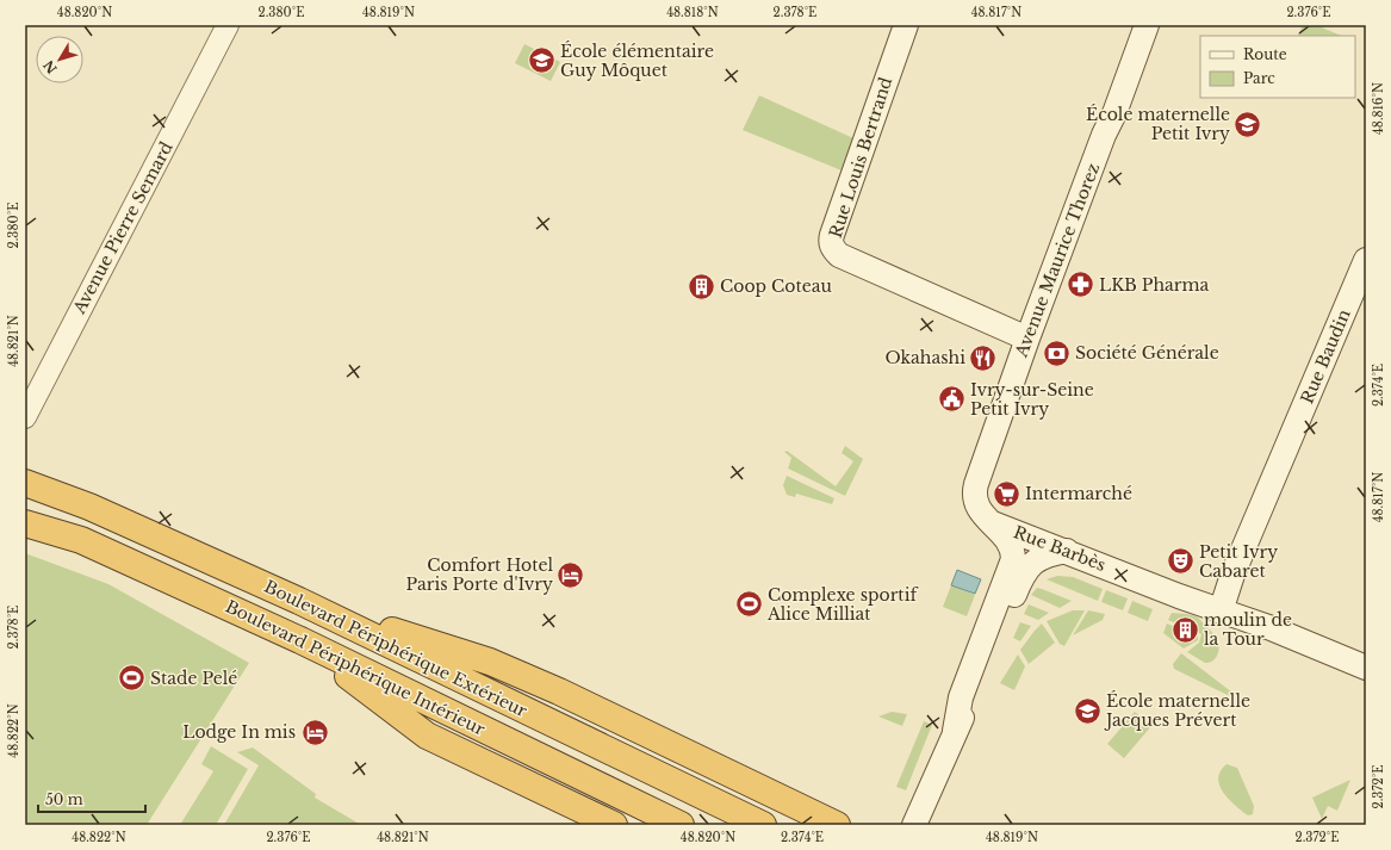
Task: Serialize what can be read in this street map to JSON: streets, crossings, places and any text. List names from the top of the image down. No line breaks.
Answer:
{"streets":{"highway":["Boulevard Périphérique Extérieur","Boulevard Périphérique Intérieur"],"main road":["Rue Louis Bertrand","Avenue Maurice Thorez","Rue Baudin","Rue Barbès"],"street":["Avenue Pierre Semard"]},"crossings":[["Rue Louis Bertrand","Avenue Maurice Thorez"],["Avenue Maurice Thorez","Rue Barbès"],["Rue Baudin","Rue Barbès"]],"places":{"school or university":["École élémentaire Guy Môquet","École maternelle Petit Ivry","École maternelle Jacques Prévert"],"pharmacy":["LKB Pharma"],"building":["Coop Coteau","moulin de la Tour"],"bank":["Société Générale"],"restaurant":["Okahashi"],"public building":["Ivry-sur-Seine Petit Ivry"],"supermarket":["Intermarché"],"theatre":["Petit Ivry Cabaret"],"hotel":["Comfort Hotel Paris Porte d'Ivry","Lodge In mis"],"sports":["Complexe sportif Alice Milliat","Stade Pelé"]},"legend":["Route","Parc"],"scale_bar":"50 m","north":"bottom left","coordinates":["48.820°N","2.380°E","48.819°N","48.818°N","2.378°E","48.817°N","2.376°E","48.816°N","48.821°N","2.374°E","48.822°N","2.372°E"]}
